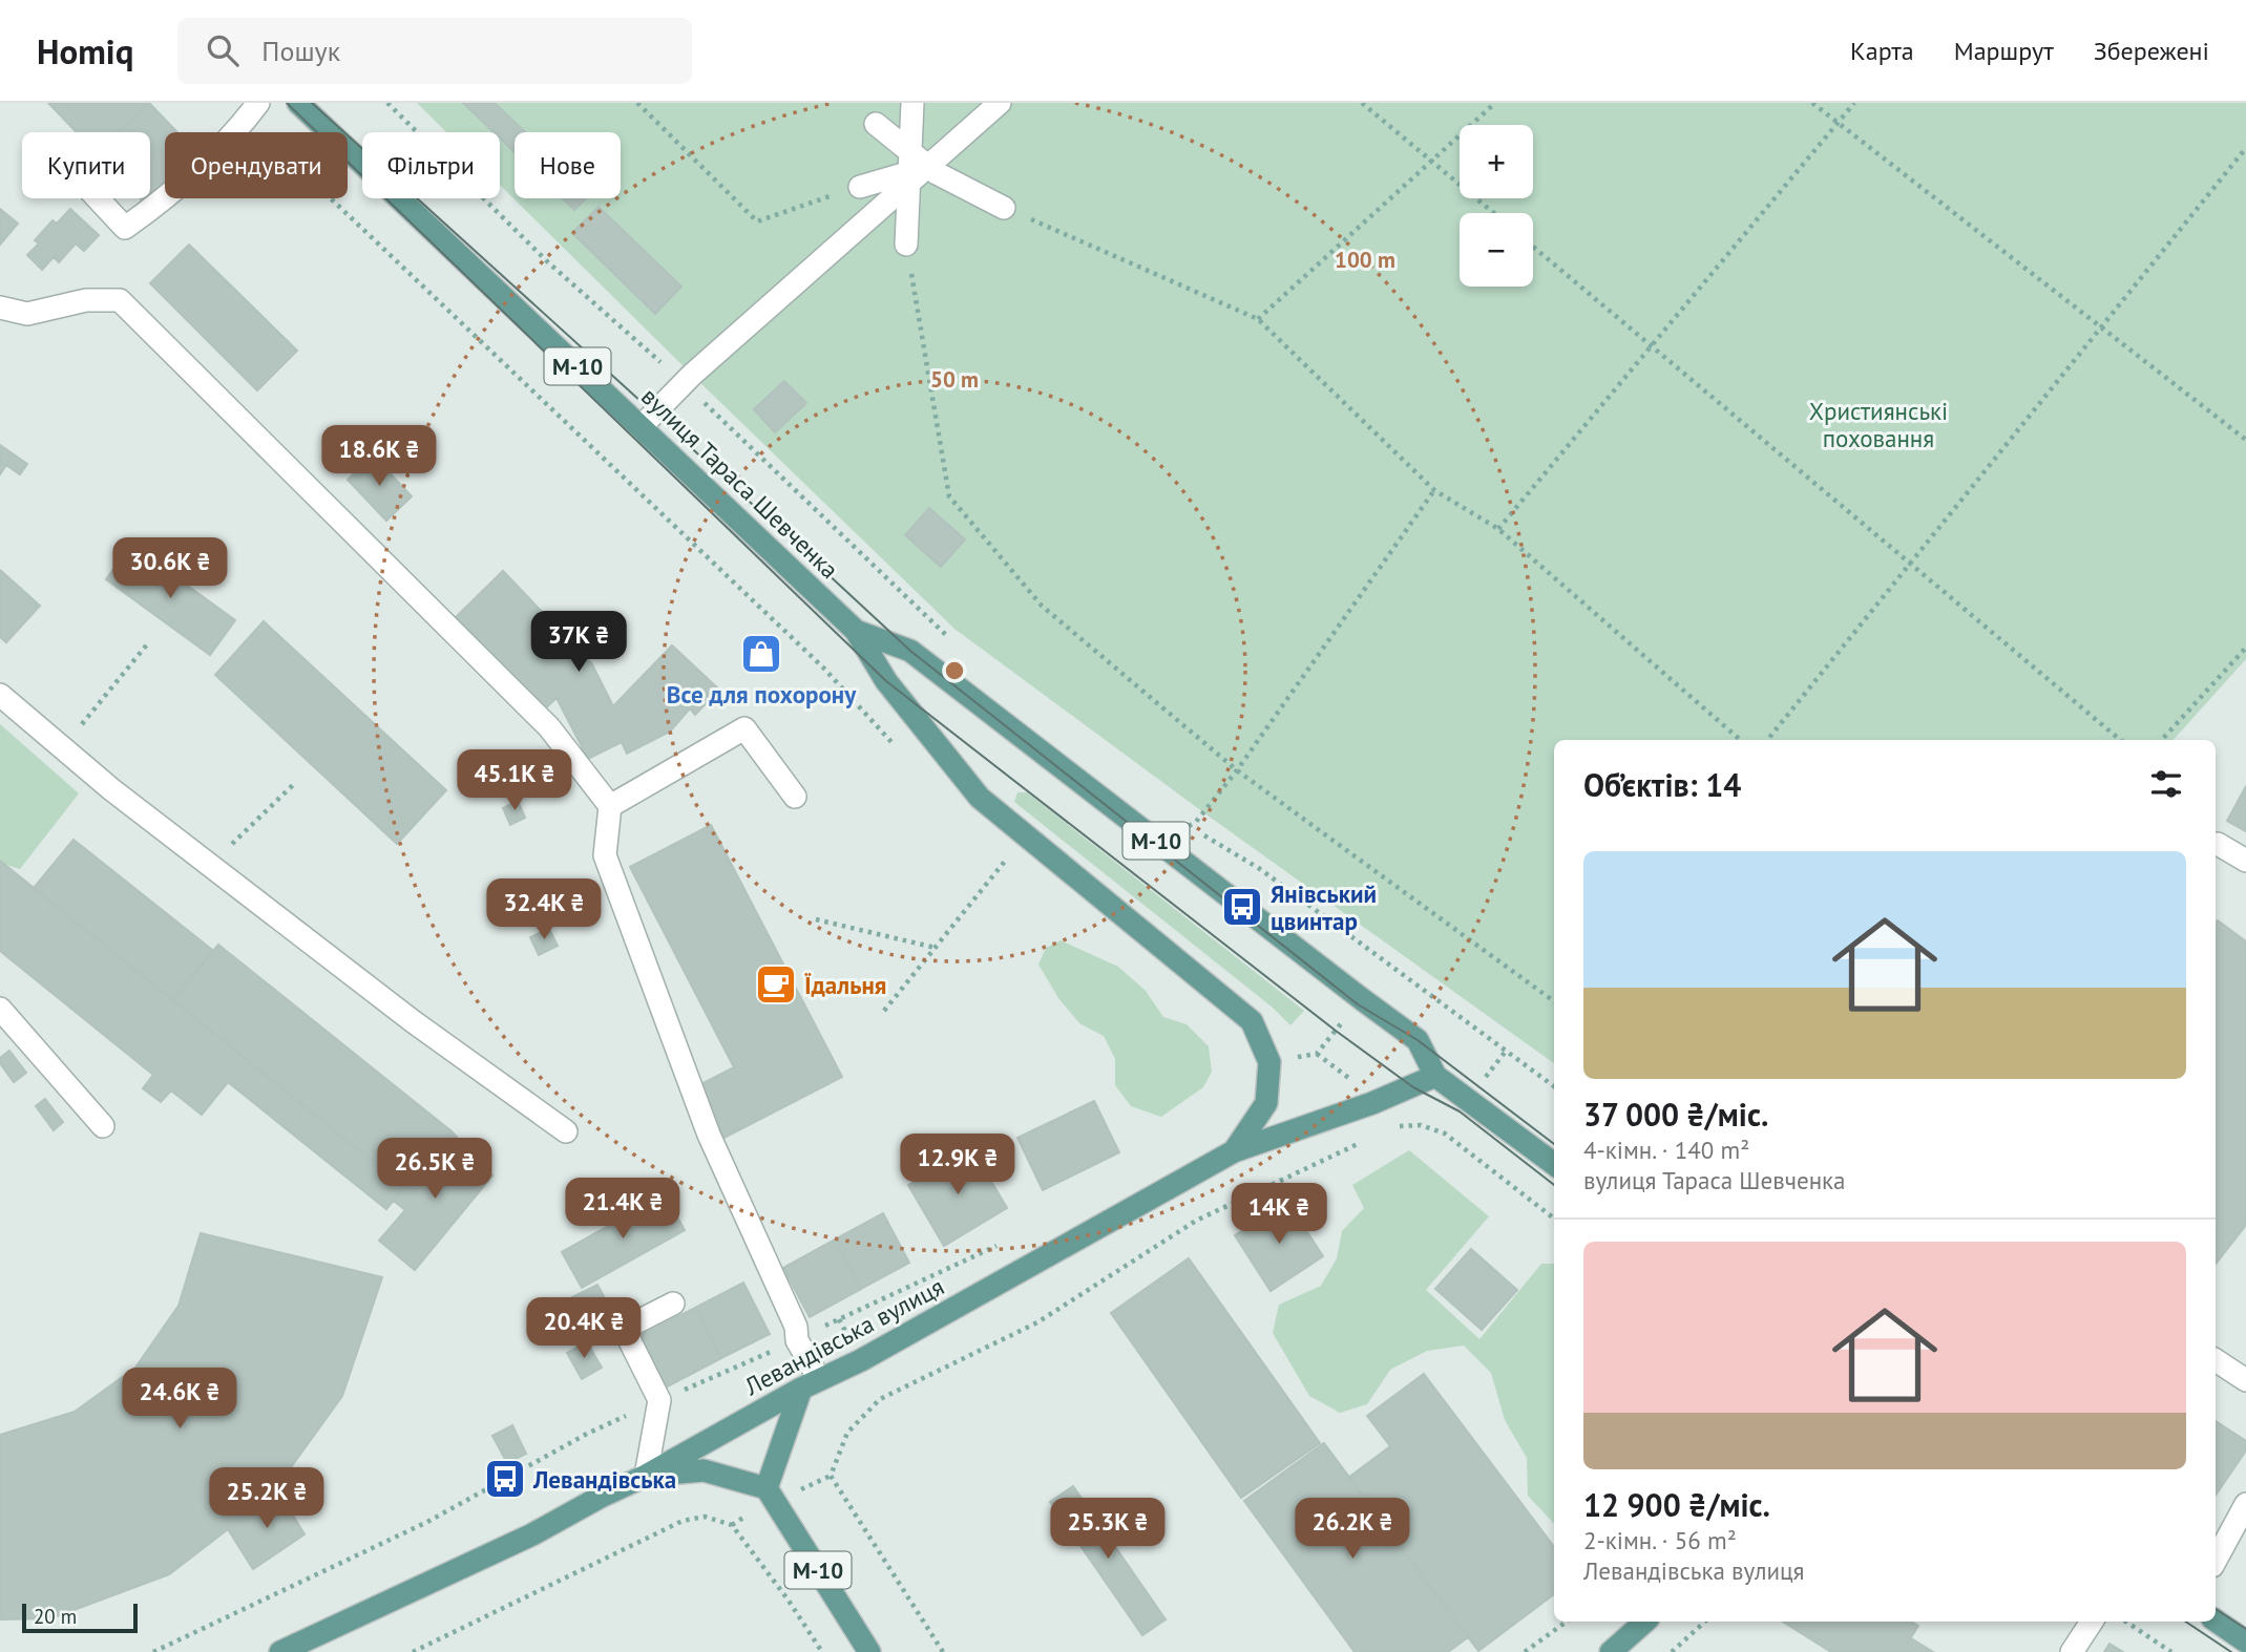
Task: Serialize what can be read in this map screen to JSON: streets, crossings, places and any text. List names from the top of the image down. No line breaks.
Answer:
{"streets":{"main road":["М-10","вулиця Тараса Шевченка","Левандівська вулиця"]},"crossings":[["вулиця Тараса Шевченка","Левандівська вулиця"]],"parks":["Християнські поховання"],"places":{"shop":["Все для похорону"],"bus stop":["Янівський цвинтар","Левандівська"],"cafe":["Їдальня"]},"scale_bar":"20 m","page":{"header":"Homiq","search":"Пошук","nav":["Карта","Маршрут","Збережені"],"map_buttons":["+","−"],"chip":["Купити","Орендувати","Фільтри","Нове"],"price":["18.6K ₴","30.6K ₴","37K ₴","45.1K ₴","32.4K ₴","12.9K ₴","26.5K ₴","21.4K ₴","14K ₴","20.4K ₴","24.6K ₴","25.2K ₴","25.3K ₴","26.2K ₴"],"heading":"Об’єктів: 14","list":[{"name":"37 000 ₴/міс.","note":"4-кімн. · 140 m² · вулиця Тараса Шевченка"},{"name":"12 900 ₴/міс.","note":"2-кімн. · 56 m² · Левандівська вулиця"}],"scale":"20 m"},"rings":["100 m","50 m"]}
